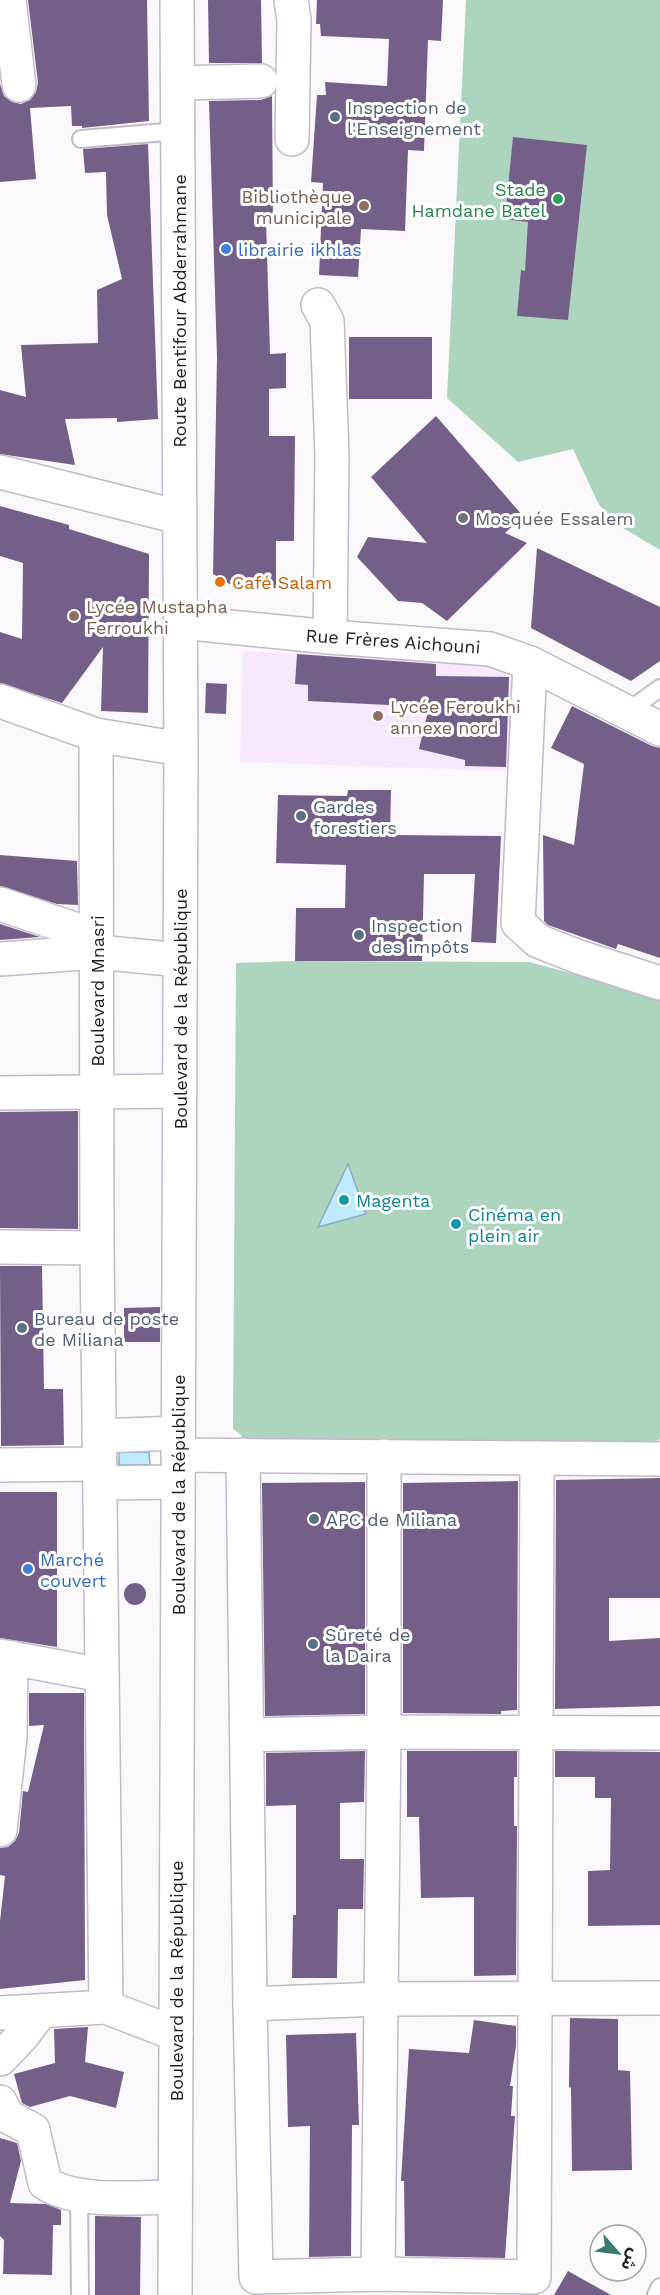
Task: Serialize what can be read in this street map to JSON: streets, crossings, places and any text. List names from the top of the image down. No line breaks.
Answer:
{"streets":{"street":["Route Bentifour Abderrahmane","Rue Frères Aichouni","Boulevard Mnasri","Boulevard de la République"]},"crossings":[["Route Bentifour Abderrahmane","Rue Frères Aichouni"],["Route Bentifour Abderrahmane","Boulevard de la République"],["Rue Frères Aichouni","Boulevard de la République"]],"places":["Inspection de l'Enseignement","Stade Hamdane Batel","Bibliothèque municipale","librairie ikhlas","Mosquée Essalem","Café Salam","Lycée Mustapha Ferroukhi","Lycée Feroukhi annexe nord","Gardes forestiers","Inspection des impôts","Magenta","Cinéma en plein air","Bureau de poste de Miliana","APC de Miliana","Marché couvert","Sûreté de la Daira"],"north":"bottom right"}
